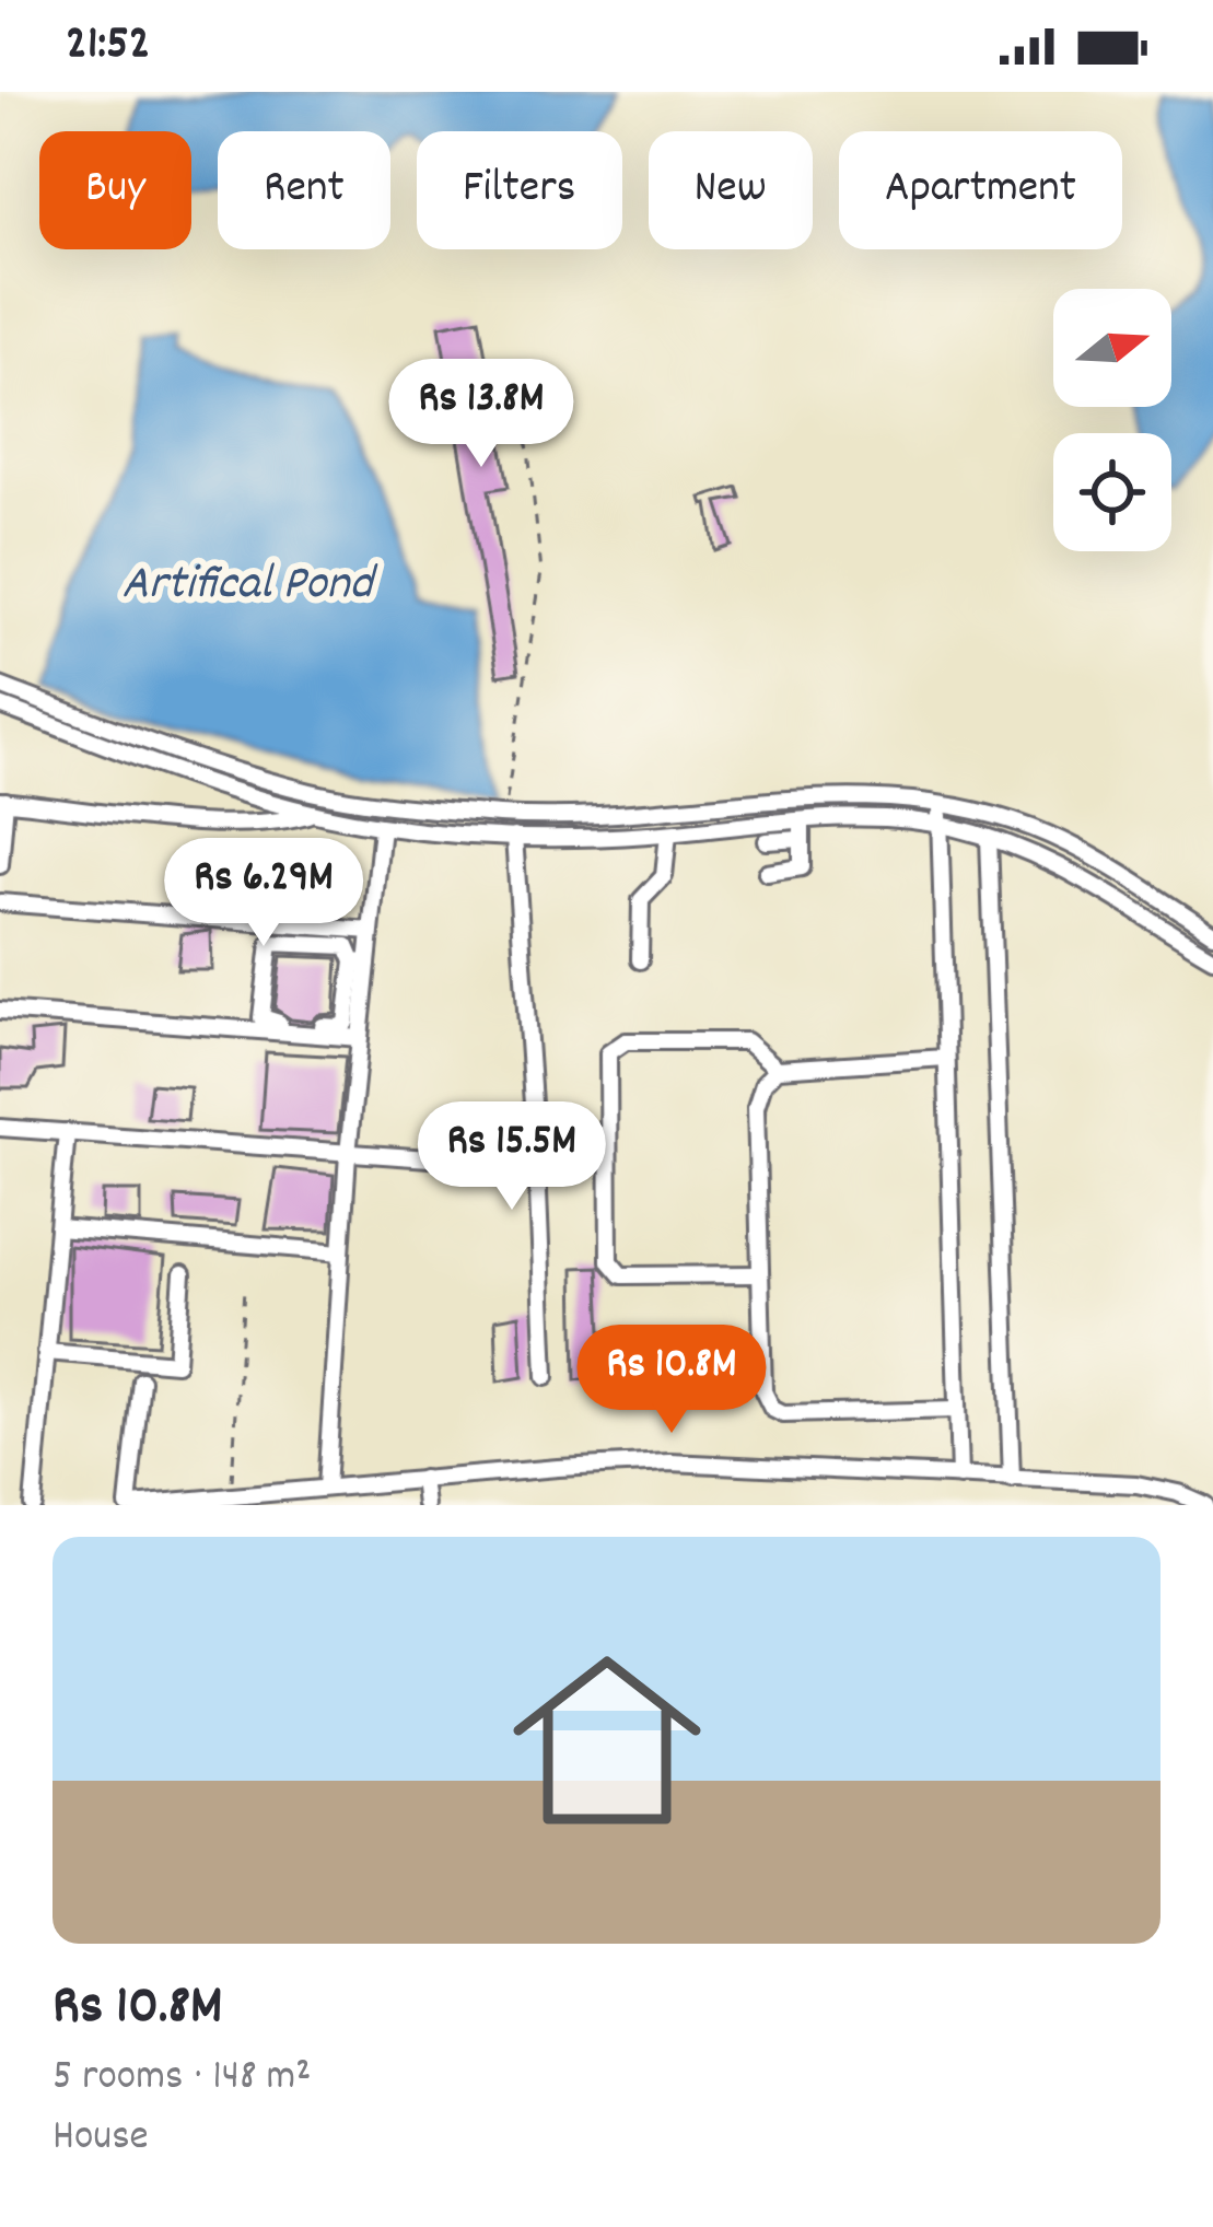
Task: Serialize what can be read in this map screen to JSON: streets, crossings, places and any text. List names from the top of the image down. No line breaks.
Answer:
{"water":["Artifical Pond"],"north":"right","page":{"status":"21:52","chip":["Buy","Rent","Filters","New","Apartment"],"price":["Rs 13.8M","Rs 6.29M","Rs 15.5M","Rs 10.8M"],"list":[{"name":"Rs 10.8M","note":"5 rooms · 148 m² · House"}]}}
